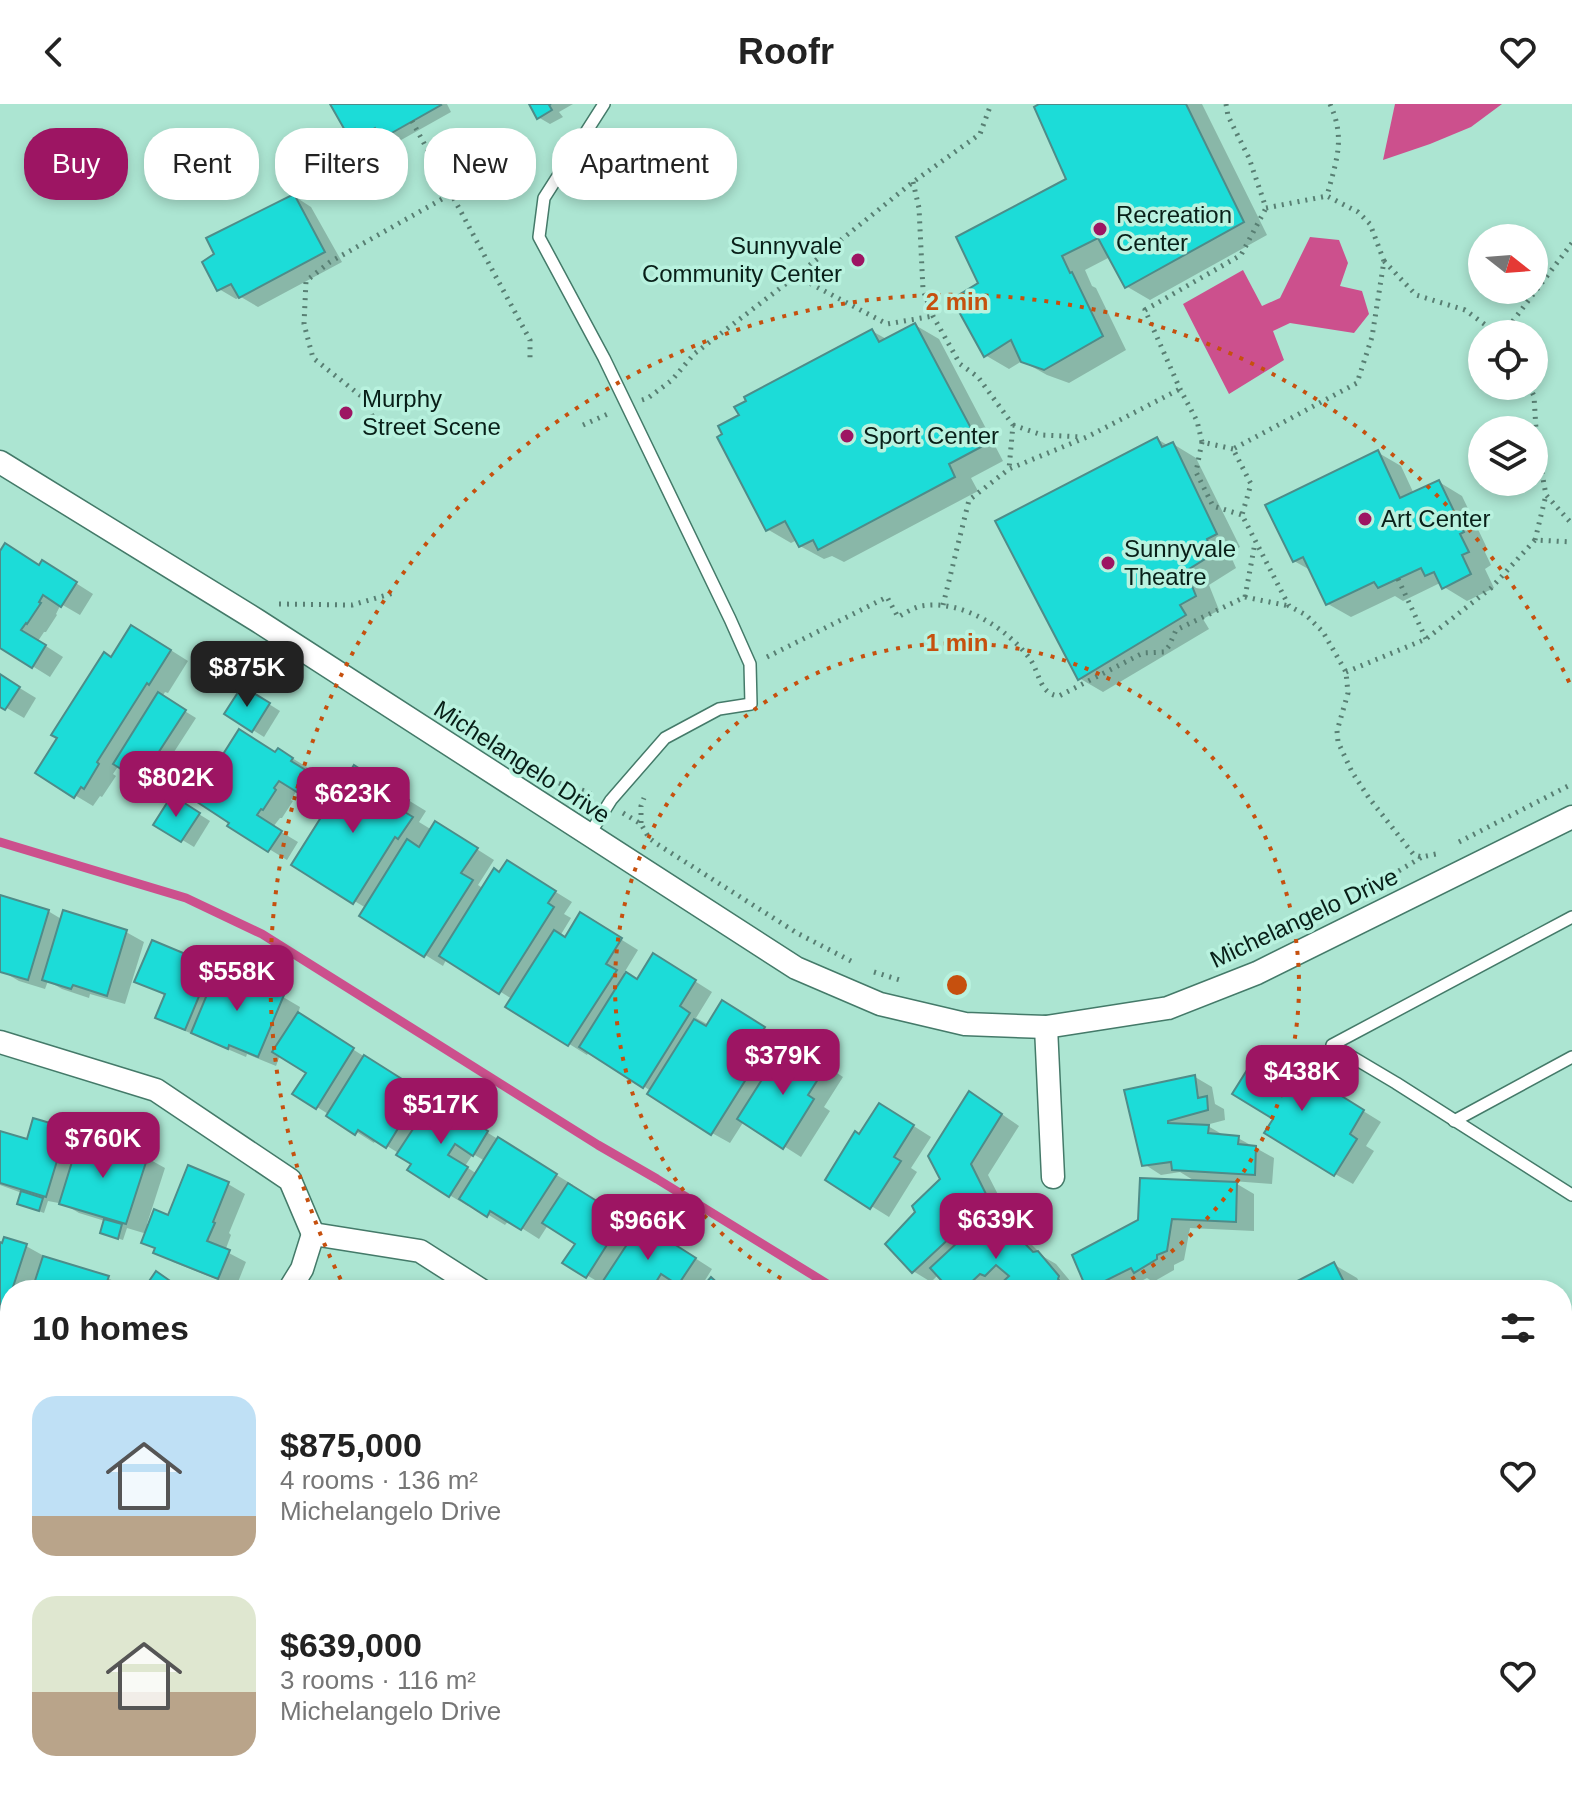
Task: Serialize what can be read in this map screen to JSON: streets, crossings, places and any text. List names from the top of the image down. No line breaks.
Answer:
{"streets":{"street":["Michelangelo Drive"]},"places":["Recreation Center","Sunnyvale Community Center","Murphy Street Scene","Sport Center","Art Center","Sunnyvale Theatre"],"north":"right","page":{"header":"Roofr","chip":["Buy","Rent","Filters","New","Apartment"],"price":["$875K","$802K","$623K","$558K","$379K","$438K","$517K","$760K","$639K","$966K"],"heading":"10 homes","list":[{"name":"$875,000","note":"4 rooms · 136 m² · Michelangelo Drive"},{"name":"$639,000","note":"3 rooms · 116 m² · Michelangelo Drive"}]},"rings":["2 min","1 min"]}
